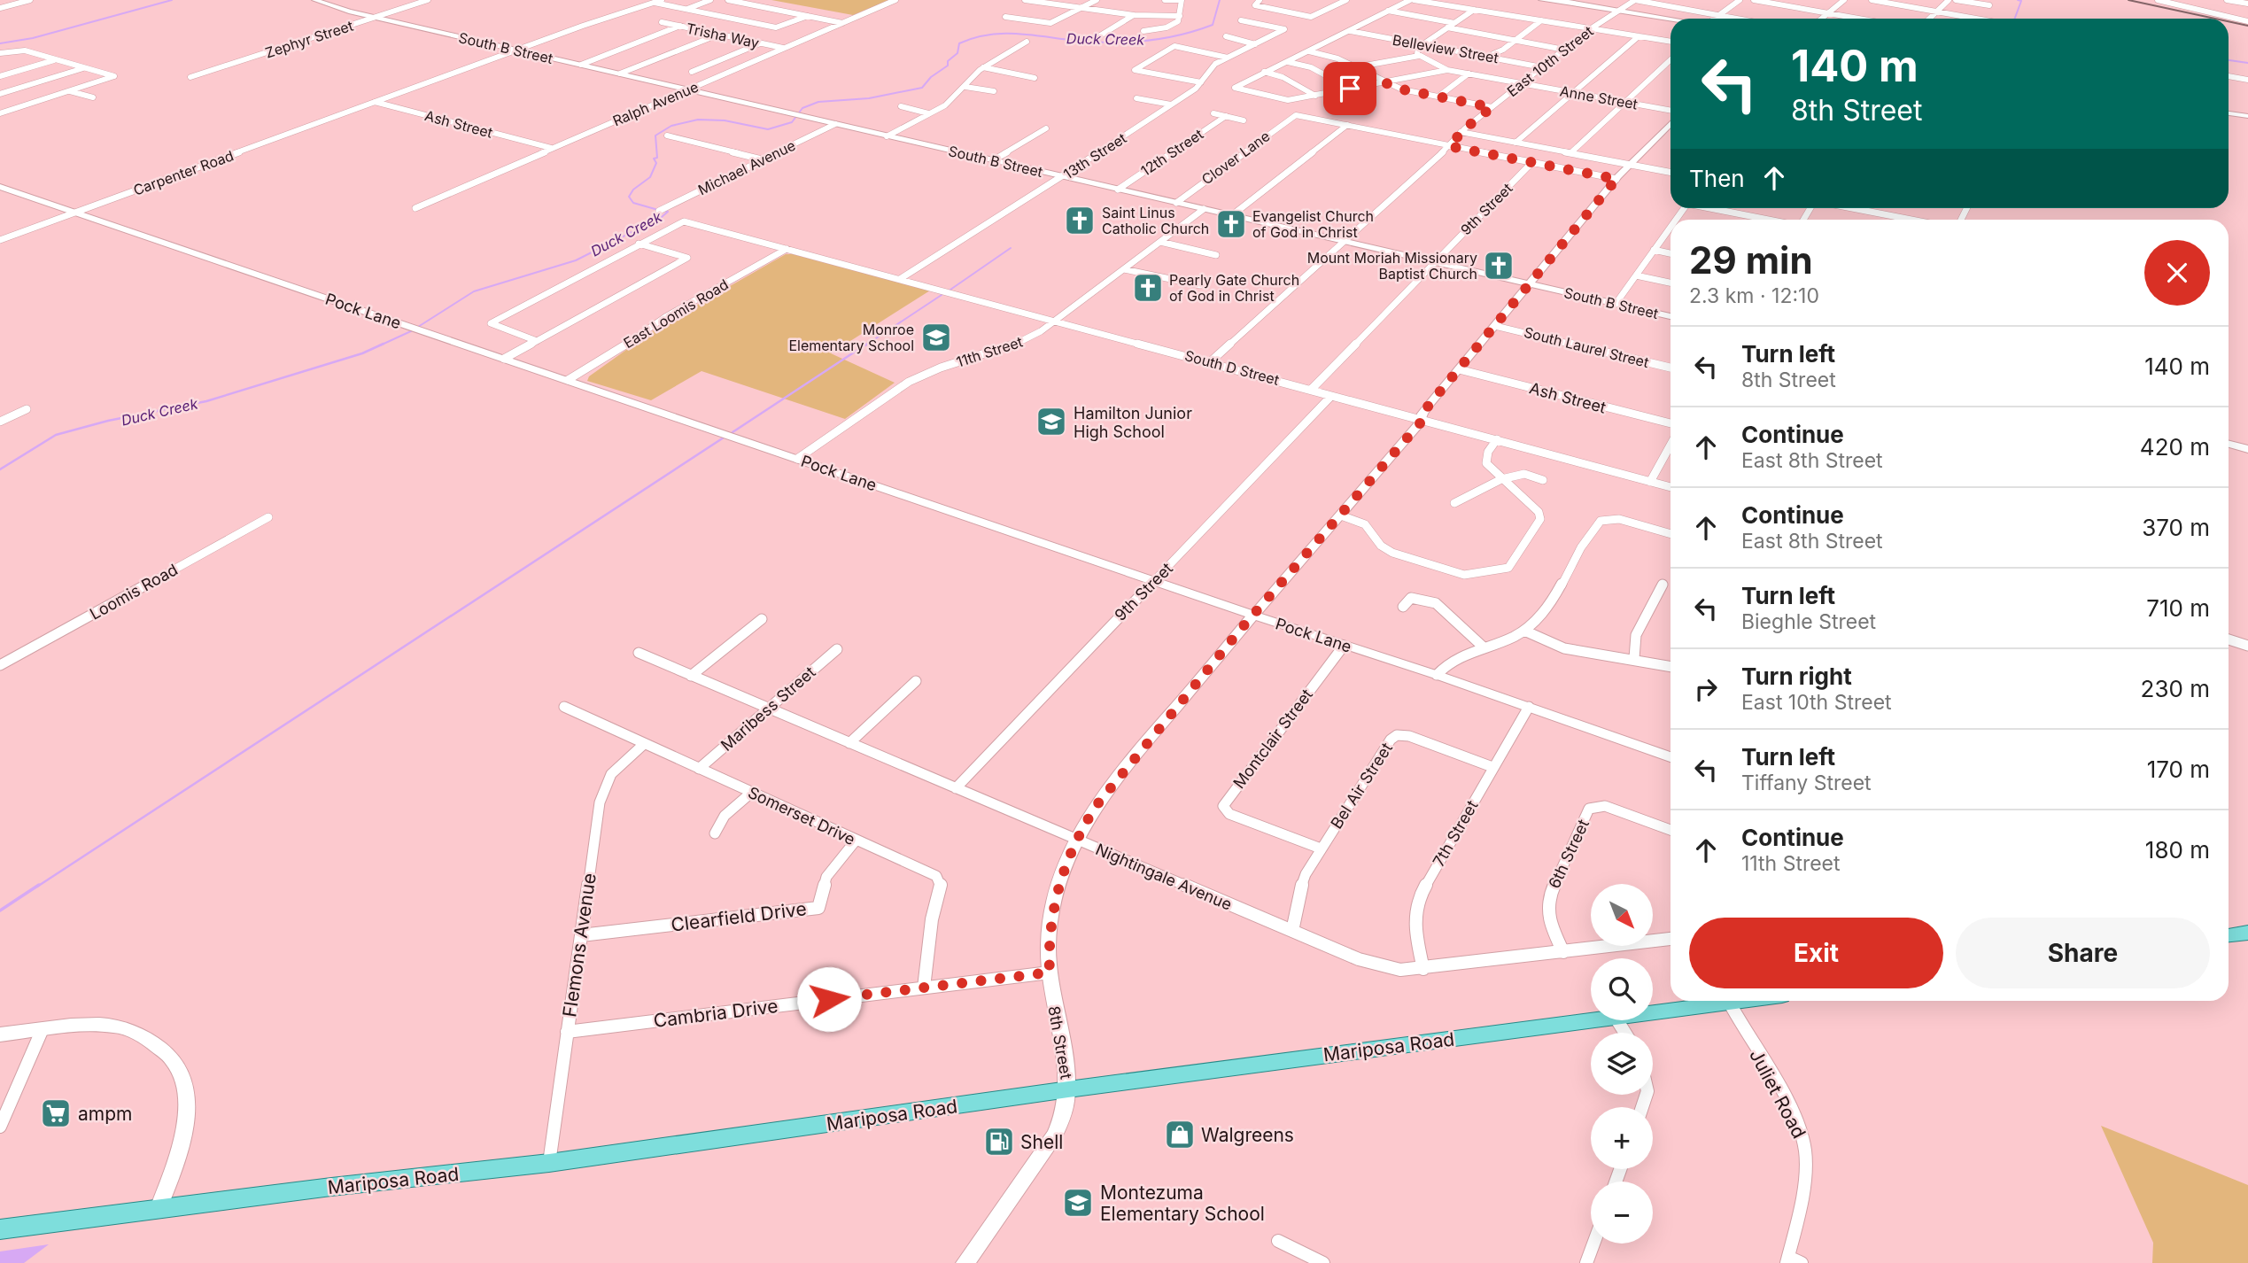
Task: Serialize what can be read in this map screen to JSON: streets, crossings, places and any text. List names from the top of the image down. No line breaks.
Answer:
{"streets":{"main road":["Mariposa Road"],"street":["Trisha Way","Zephyr Street","South B Street","Belleview Street","East 10th Street","Anne Street","Ralph Avenue","Ash Street","12th Street","13th Street","Clover Lane","Michael Avenue","Carpenter Road","9th Street","Pock Lane","East Loomis Road","South Laurel Street","11th Street","South D Street","Loomis Road","Maribess Street","Montclair Street","Bel Air Street","Somerset Drive","7th Street","6th Street","Nightingale Avenue","Clearfield Drive","Flemons Avenue","Cambria Drive","8th Street","Juliet Road"]},"crossings":[["Trisha Way","Ralph Avenue"],["Zephyr Street","South B Street"],["South B Street","East 10th Street"],["South B Street","Ralph Avenue"],["South B Street","12th Street"],["South B Street","13th Street"],["South B Street","Clover Lane"],["South B Street","Michael Avenue"],["South B Street","9th Street"],["South B Street","11th Street"],["South B Street","8th Street"],["Belleview Street","East 10th Street"],["East 10th Street","Anne Street"],["East 10th Street","South D Street"],["Ralph Avenue","Ash Street"],["Ash Street","Carpenter Road"],["Ash Street","8th Street"],["13th Street","South D Street"],["Carpenter Road","Pock Lane"],["9th Street","Pock Lane"],["9th Street","South D Street"],["9th Street","Nightingale Avenue"],["Pock Lane","East Loomis Road"],["Pock Lane","11th Street"],["Pock Lane","Montclair Street"],["Pock Lane","7th Street"],["Pock Lane","8th Street"],["East Loomis Road","South D Street"],["South Laurel Street","8th Street"],["11th Street","South D Street"],["South D Street","8th Street"],["Maribess Street","Somerset Drive"],["Maribess Street","Nightingale Avenue"],["Montclair Street","Bel Air Street"],["Bel Air Street","7th Street"],["Bel Air Street","Nightingale Avenue"],["Somerset Drive","Clearfield Drive"],["Somerset Drive","Flemons Avenue"],["Somerset Drive","Cambria Drive"],["7th Street","Nightingale Avenue"],["6th Street","Nightingale Avenue"],["Nightingale Avenue","8th Street"],["Clearfield Drive","Flemons Avenue"],["Flemons Avenue","Cambria Drive"],["Flemons Avenue","Mariposa Road"],["Cambria Drive","8th Street"],["8th Street","Mariposa Road"],["Mariposa Road","Juliet Road"]],"water":["Duck Creek"],"places":{"church":["Saint Linus Catholic Church","Evangelist Church of God in Christ","Mount Moriah Missionary Baptist Church","Pearly Gate Church of God in Christ"],"school or university":["Monroe Elementary School","Hamilton Junior High School","Montezuma Elementary School"],"supermarket":["ampm"],"shop":["Walgreens"],"fuel station":["Shell"]},"north":"bottom right","page":{"turn":["140 m","8th Street"],"then":"Then","heading":["29 min","2.3 km · 12:10"],"list":[{"name":"Turn left","note":"8th Street","value":"140 m"},{"name":"Continue","note":"East 8th Street","value":"420 m"},{"name":"Continue","note":"East 8th Street","value":"370 m"},{"name":"Turn left","note":"Bieghle Street","value":"710 m"},{"name":"Turn right","note":"East 10th Street","value":"230 m"},{"name":"Turn left","note":"Tiffany Street","value":"170 m"},{"name":"Continue","note":"11th Street","value":"180 m"}],"map_buttons":["+","−"],"buttons":["Exit","Share"]}}
